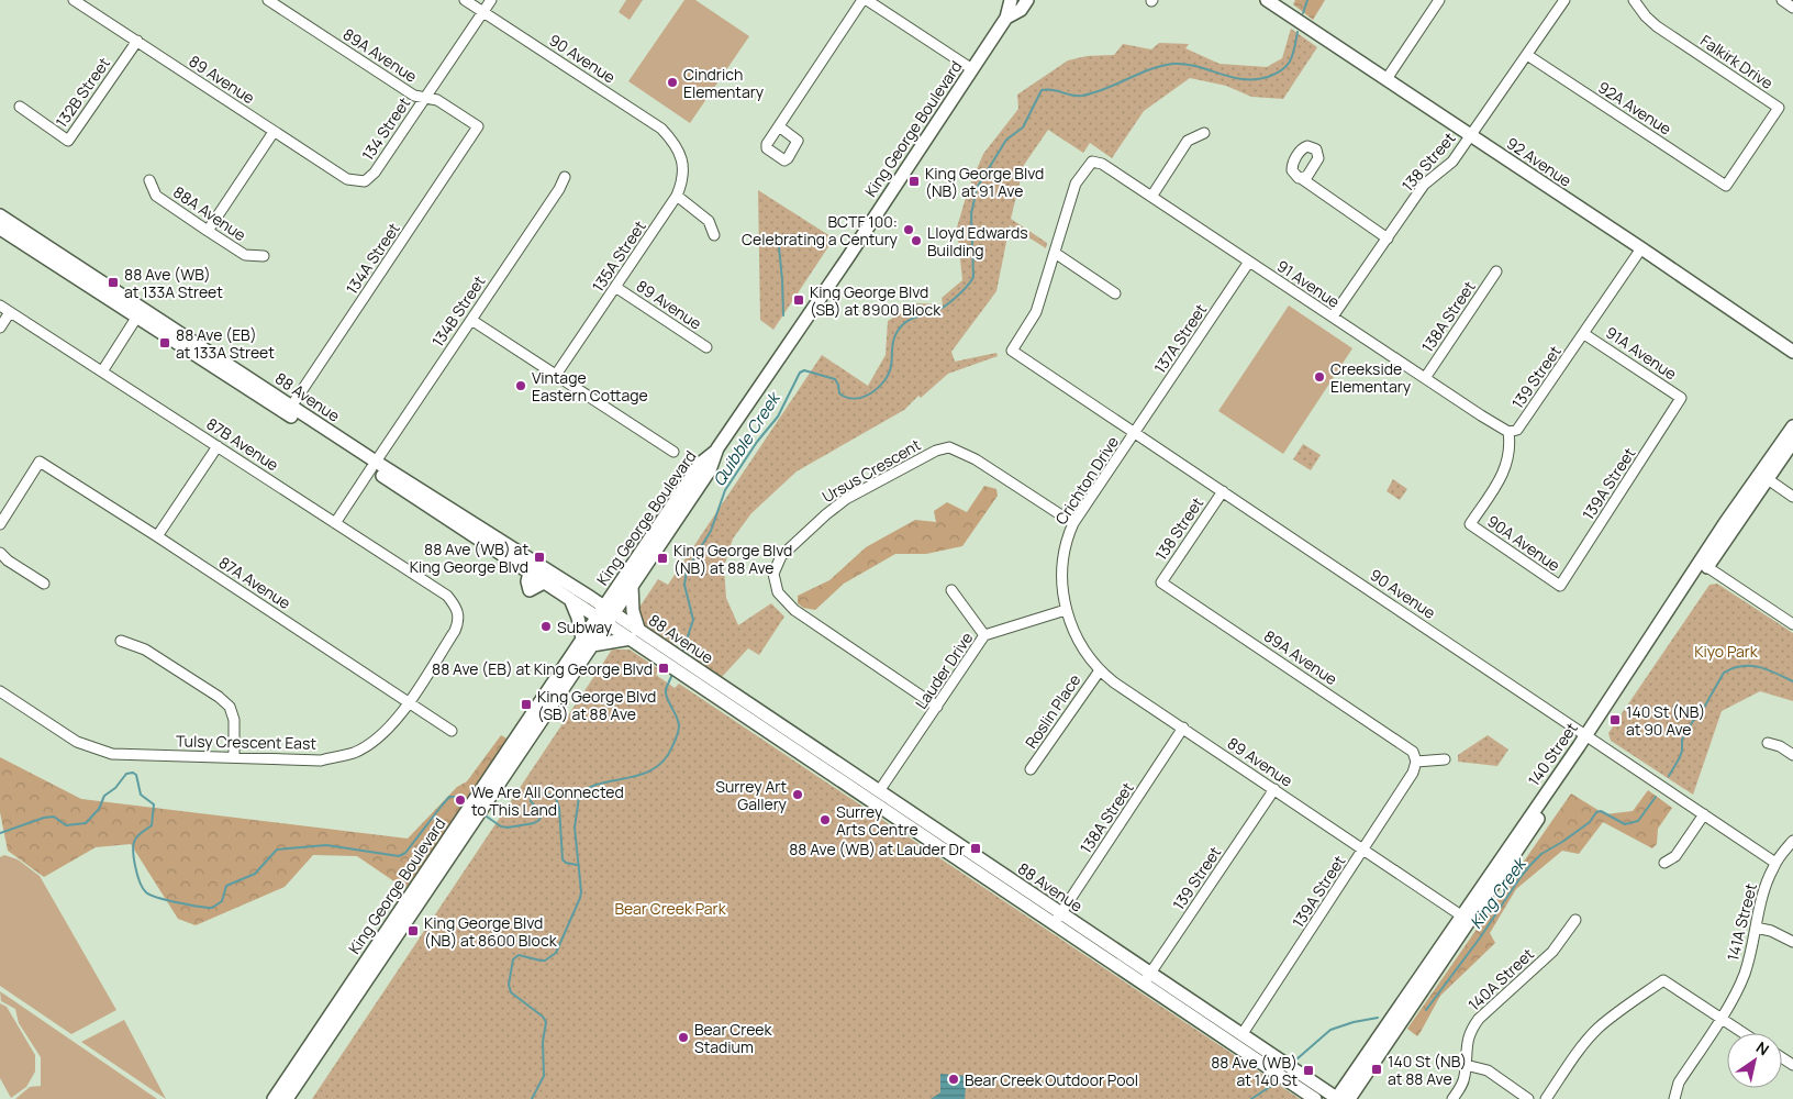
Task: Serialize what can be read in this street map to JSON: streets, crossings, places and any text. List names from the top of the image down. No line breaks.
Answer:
{"streets":{"main road":["King George Boulevard","92 Avenue","88 Avenue","140 Street"],"street":["89A Avenue","90 Avenue","Falkirk Drive","89 Avenue","132B Street","92A Avenue","134 Street","138 Street","88A Avenue","135A Street","134A Street","91 Avenue","134B Street","138A Street","137A Street","91A Avenue","139 Street","87B Avenue","Ursus Crescent","Crichton Drive","139A Street","90A Avenue","87A Avenue","Lauder Drive","Roslin Place","Tulsy Crescent East","141A Street","140A Street"]},"crossings":[["89A Avenue","134 Street"],["89A Avenue","138 Street"],["89A Avenue","134A Street"],["89A Avenue","139A Street"],["90 Avenue","134 Street"],["90 Avenue","138 Street"],["90 Avenue","135A Street"],["90 Avenue","91 Avenue"],["90 Avenue","137A Street"],["90 Avenue","Crichton Drive"],["90 Avenue","140 Street"],["90 Avenue","141A Street"],["Falkirk Drive","92A Avenue"],["89 Avenue","132B Street"],["89 Avenue","134 Street"],["89 Avenue","135A Street"],["89 Avenue","138A Street"],["89 Avenue","139 Street"],["89 Avenue","Crichton Drive"],["89 Avenue","139A Street"],["89 Avenue","Lauder Drive"],["89 Avenue","Roslin Place"],["89 Avenue","140 Street"],["92A Avenue","138 Street"],["King George Boulevard","88 Avenue"],["138 Street","92 Avenue"],["138 Street","91 Avenue"],["92 Avenue","139 Street"],["134A Street","88 Avenue"],["91 Avenue","138A Street"],["91 Avenue","137A Street"],["91 Avenue","139 Street"],["91 Avenue","90A Avenue"],["134B Street","88 Avenue"],["134B Street","87B Avenue"],["138A Street","88 Avenue"],["137A Street","Crichton Drive"],["91A Avenue","139 Street"],["91A Avenue","139A Street"],["139 Street","88 Avenue"],["139 Street","90A Avenue"],["88 Avenue","139A Street"],["88 Avenue","Lauder Drive"],["88 Avenue","140 Street"],["87B Avenue","Tulsy Crescent East"],["Ursus Crescent","Crichton Drive"],["Ursus Crescent","Lauder Drive"],["Crichton Drive","Lauder Drive"],["139A Street","90A Avenue"],["87A Avenue","Tulsy Crescent East"]],"water":["Quibble Creek","King Creek"],"parks":["Kiyo Park","Bear Creek Park"],"places":{"other":["Cindrich Elementary","BCTF 100: Celebrating a Century","Lloyd Edwards Building","Creekside Elementary","Vintage Eastern Cottage","Subway","Surrey Art Gallery","We Are All Connected to This Land","Surrey Arts Centre","Bear Creek Stadium","Bear Creek Outdoor Pool"],"transit":["King George Blvd (NB) at 91 Ave","88 Ave (WB) at 133A Street","King George Blvd (SB) at 8900 Block","88 Ave (EB) at 133A Street","88 Ave (WB) at King George Blvd","King George Blvd (NB) at 88 Ave","88 Ave (EB) at King George Blvd","King George Blvd (SB) at 88 Ave","140 St (NB) at 90 Ave","88 Ave (WB) at Lauder Dr","King George Blvd (NB) at 8600 Block","140 St (NB) at 88 Ave","88 Ave (WB) at 140 St"]},"north":"top right"}
